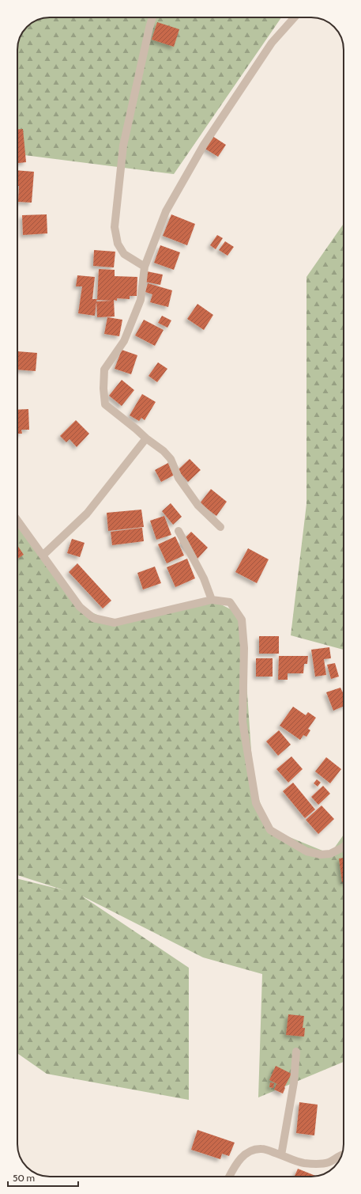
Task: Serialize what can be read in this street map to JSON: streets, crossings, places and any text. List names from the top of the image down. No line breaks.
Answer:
{"scale_bar":"50 m"}
